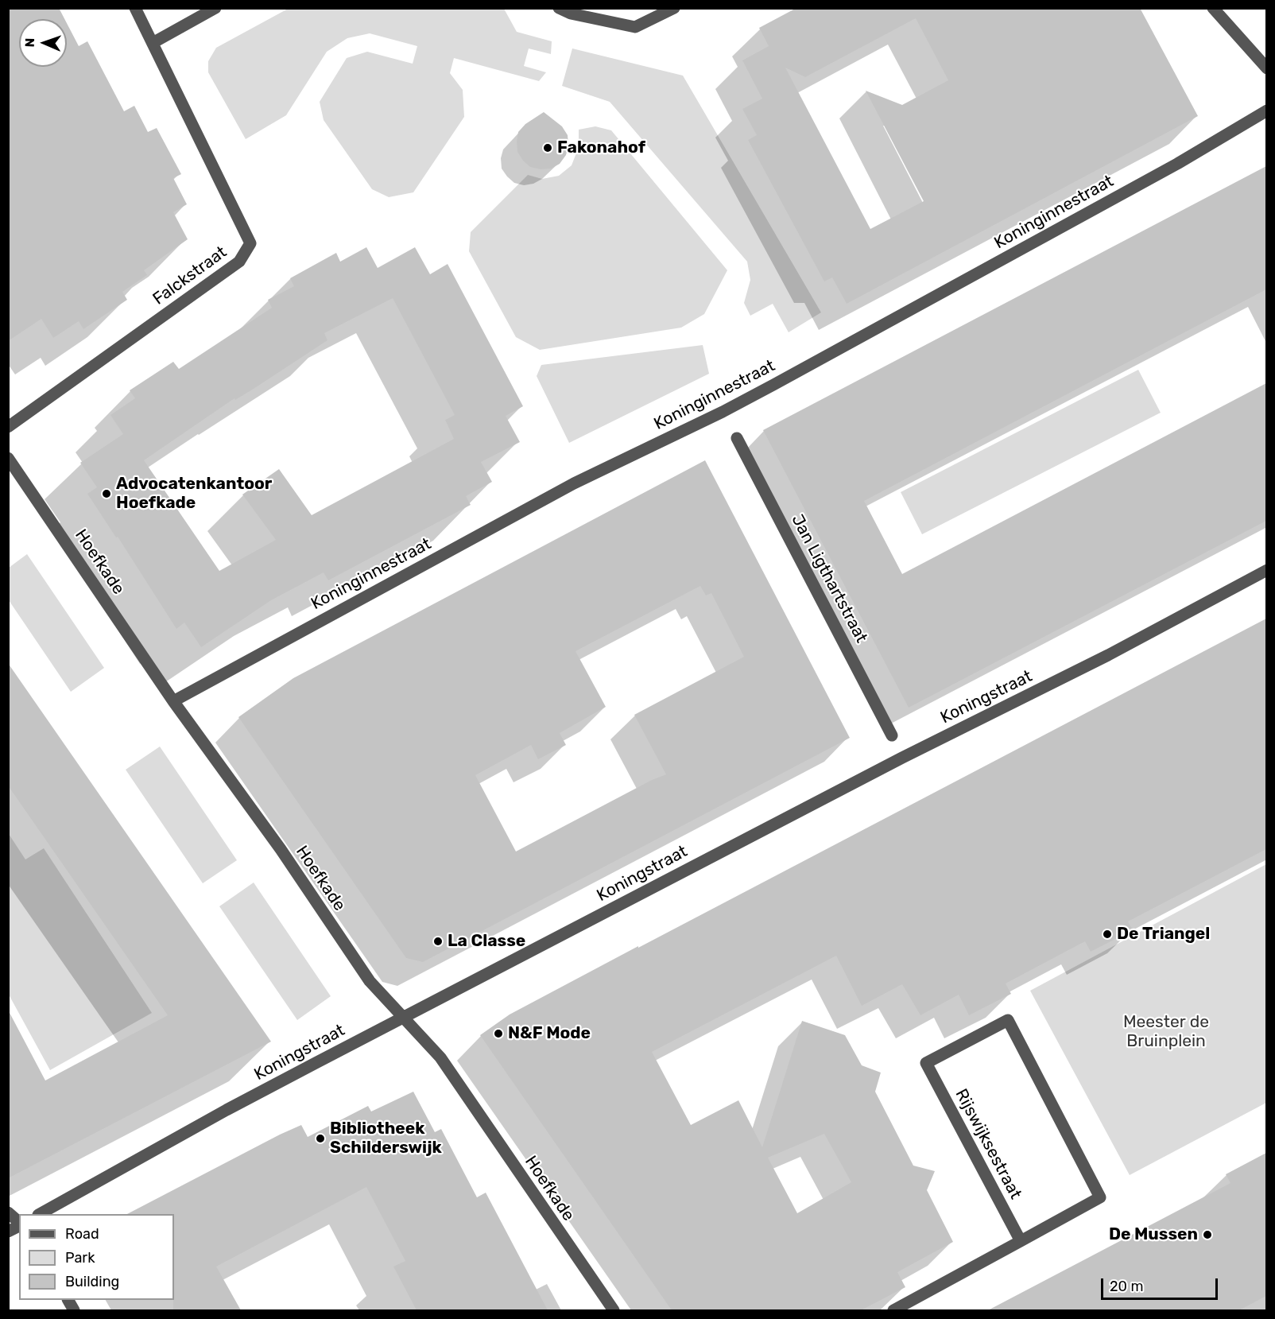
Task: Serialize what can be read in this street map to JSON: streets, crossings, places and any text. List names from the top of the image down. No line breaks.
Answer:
{"streets":{"street":["Koninginnestraat","Falckstraat","Hoefkade","Jan Ligthartstraat","Koningstraat","Rijswijksestraat"]},"crossings":[["Koninginnestraat","Hoefkade"],["Hoefkade","Koningstraat"]],"parks":["Meester de Bruinplein"],"places":["Fakonahof","Advocatenkantoor Hoefkade","De Triangel","La Classe","N&F Mode","Bibliotheek Schilderswijk","De Mussen"],"legend":["Road","Park","Building"],"scale_bar":"20 m","north":"left"}
